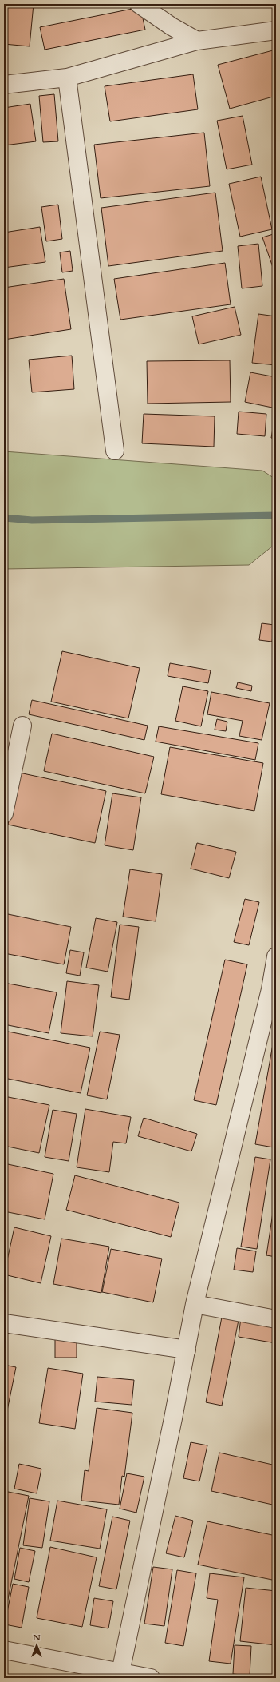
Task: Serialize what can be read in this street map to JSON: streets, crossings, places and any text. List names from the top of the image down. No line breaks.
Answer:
{"north":"top"}
